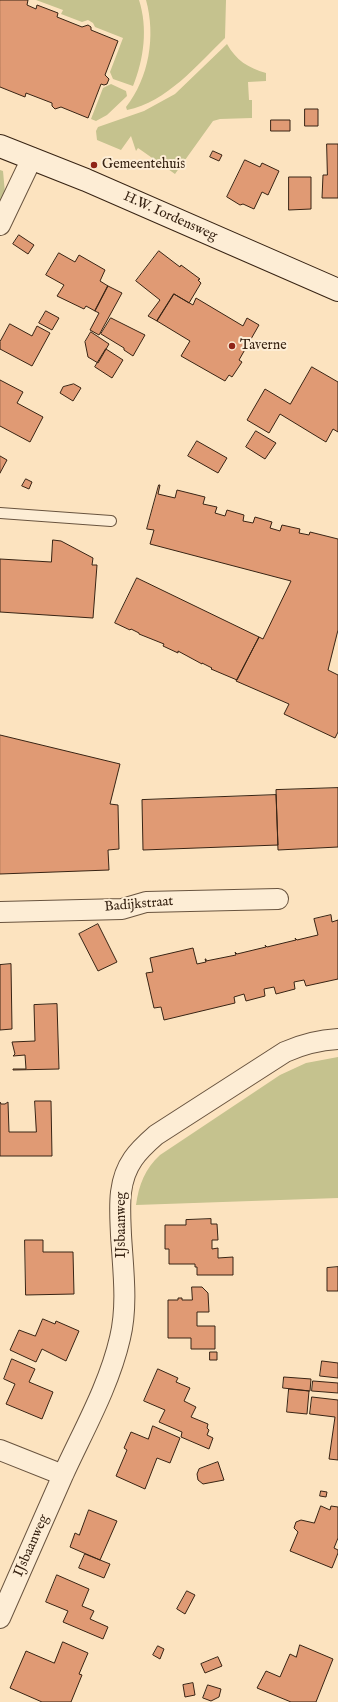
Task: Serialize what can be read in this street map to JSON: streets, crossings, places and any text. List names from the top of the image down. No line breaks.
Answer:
{"streets":{"main road":["H.W. Iordensweg"],"street":["Badijkstraat","IJsbaanweg"]},"places":["Gemeentehuis","Taverne"]}
